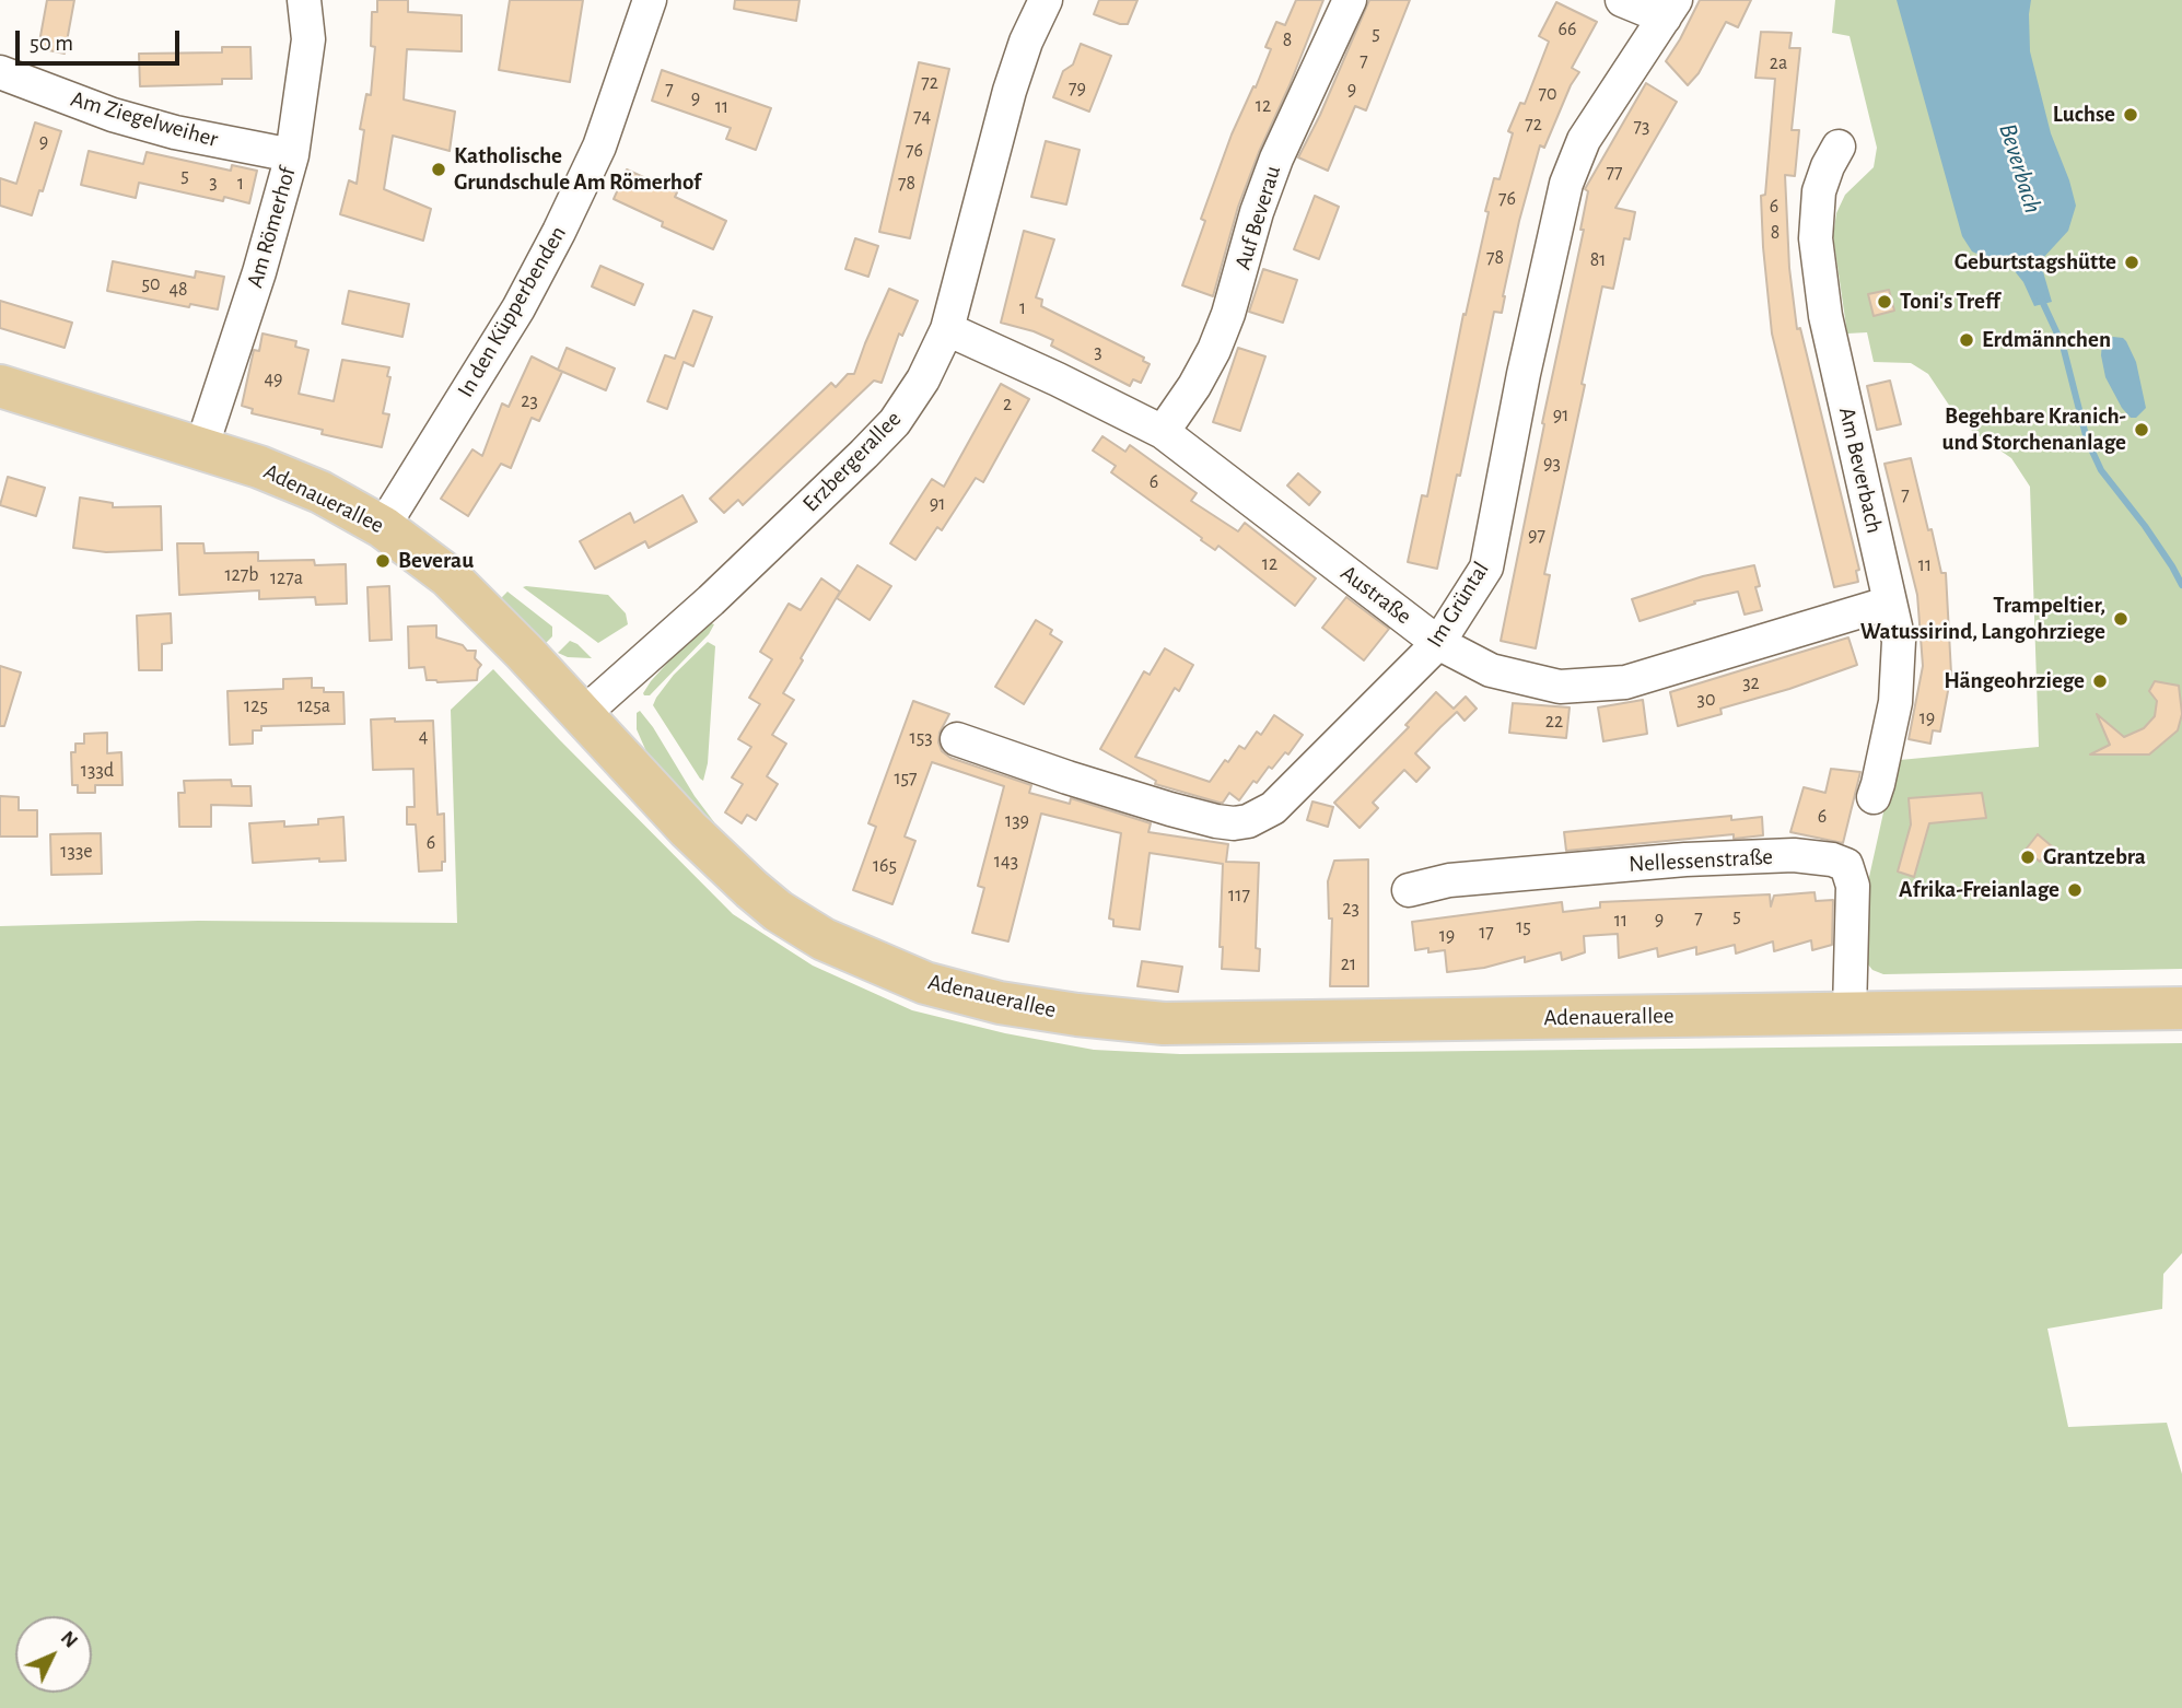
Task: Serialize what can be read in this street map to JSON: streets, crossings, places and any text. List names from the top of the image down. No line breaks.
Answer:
{"streets":{"main road":["Adenauerallee"],"street":["Am Ziegelweiher","Auf Beverau","Am Römerhof","In den Küpperbenden","Erzbergerallee","Am Beverbach","Austraße","Im Grüntal","Nellessenstraße"]},"crossings":[["Am Ziegelweiher","Am Römerhof"],["Auf Beverau","Austraße"],["Am Römerhof","Adenauerallee"],["In den Küpperbenden","Adenauerallee"],["Erzbergerallee","Adenauerallee"],["Erzbergerallee","Austraße"],["Am Beverbach","Austraße"],["Adenauerallee","Nellessenstraße"],["Austraße","Im Grüntal"]],"water":["Beverbach"],"places":["Luchse","Katholische Grundschule Am Römerhof","Geburtstagshütte","Toni's Treff","Erdmännchen","Begehbare Kranich- und Storchenanlage","Beverau","Trampeltier, Watussirind, Langohrziege","Hängeohrziege","Grantzebra","Afrika-Freianlage"],"house_numbers":["66","5","8","7","2a","72","79","7","9","70","9","12","11","74","72","73","9","76","77","5","3","1","78","76","6","8","78","81","50","48","1","3","49","23","2","91","93","6","7","91","97","12","11","127b","127a","32","30","125","125a","19","22","4","153","133d","157","6","139","6","133e","143","165","117","23","5","7","9","11","15","17","19","21"],"scale_bar":"50 m","north":"top right"}
